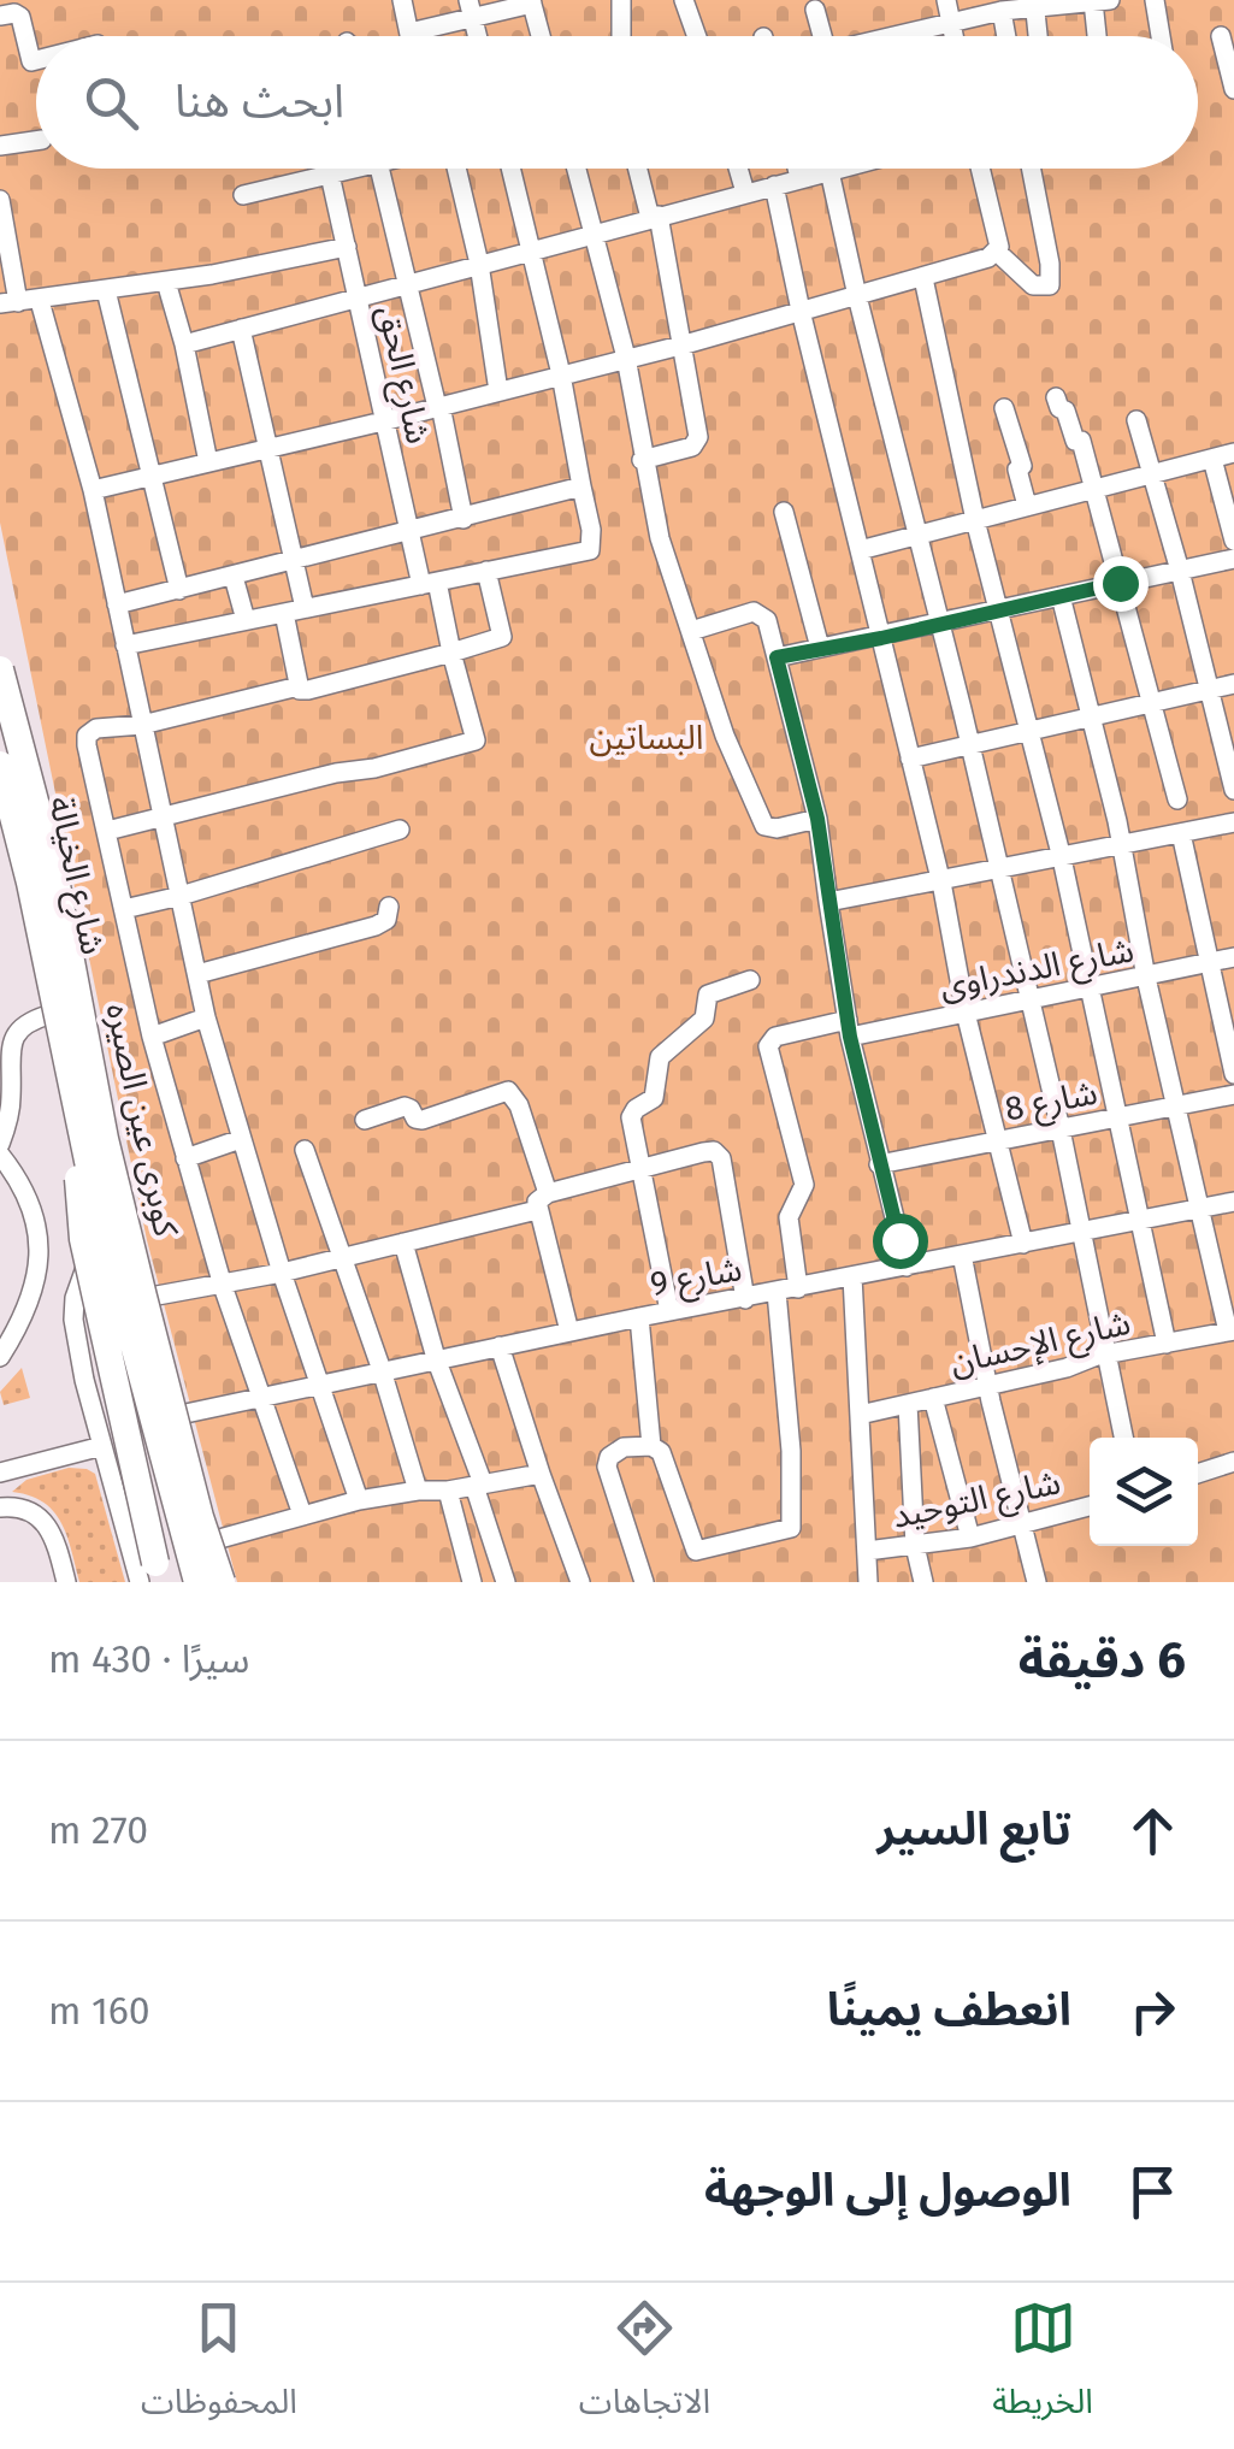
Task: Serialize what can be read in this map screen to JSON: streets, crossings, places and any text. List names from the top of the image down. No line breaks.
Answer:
{"streets":{"highway":["كوبرى عين الصيره"],"street":["شارع الحق","شارع الخيالة","شارع الدندراوى","شارع 8","شارع 9","شارع الإحسان","شارع التوحيد"]},"crossings":[["شارع الخيالة","كوبرى عين الصيره"],["شارع الخيالة","شارع 9"],["شارع الدندراوى","شارع 9"]],"parks":["البساتين"],"page":{"search":"ابحث هنا","heading":["6 دقيقة","سيرًا · 430 m"],"list":[["تابع السير","270 m"],["انعطف يمينًا","160 m"],"الوصول إلى الوجهة"],"nav":["الخريطة","الاتجاهات","المحفوظات"]}}
